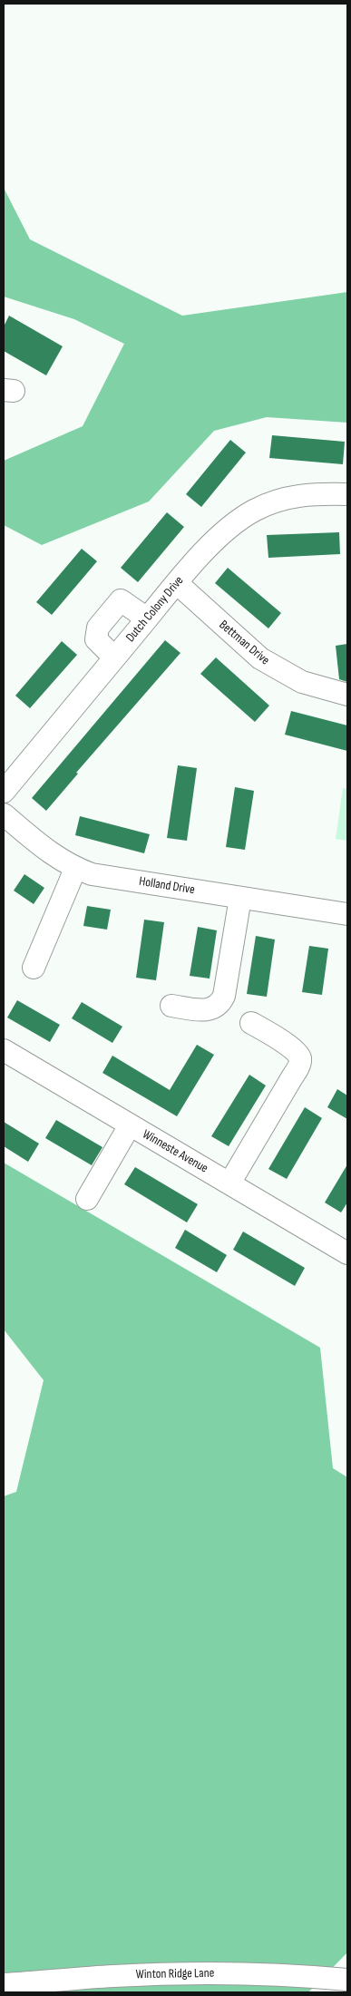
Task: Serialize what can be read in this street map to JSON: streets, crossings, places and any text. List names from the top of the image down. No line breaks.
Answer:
{"streets":{"street":["Dutch Colony Drive","Bettman Drive","Holland Drive","Winneste Avenue","Winton Ridge Lane"]},"crossings":[["Dutch Colony Drive","Bettman Drive"]]}
